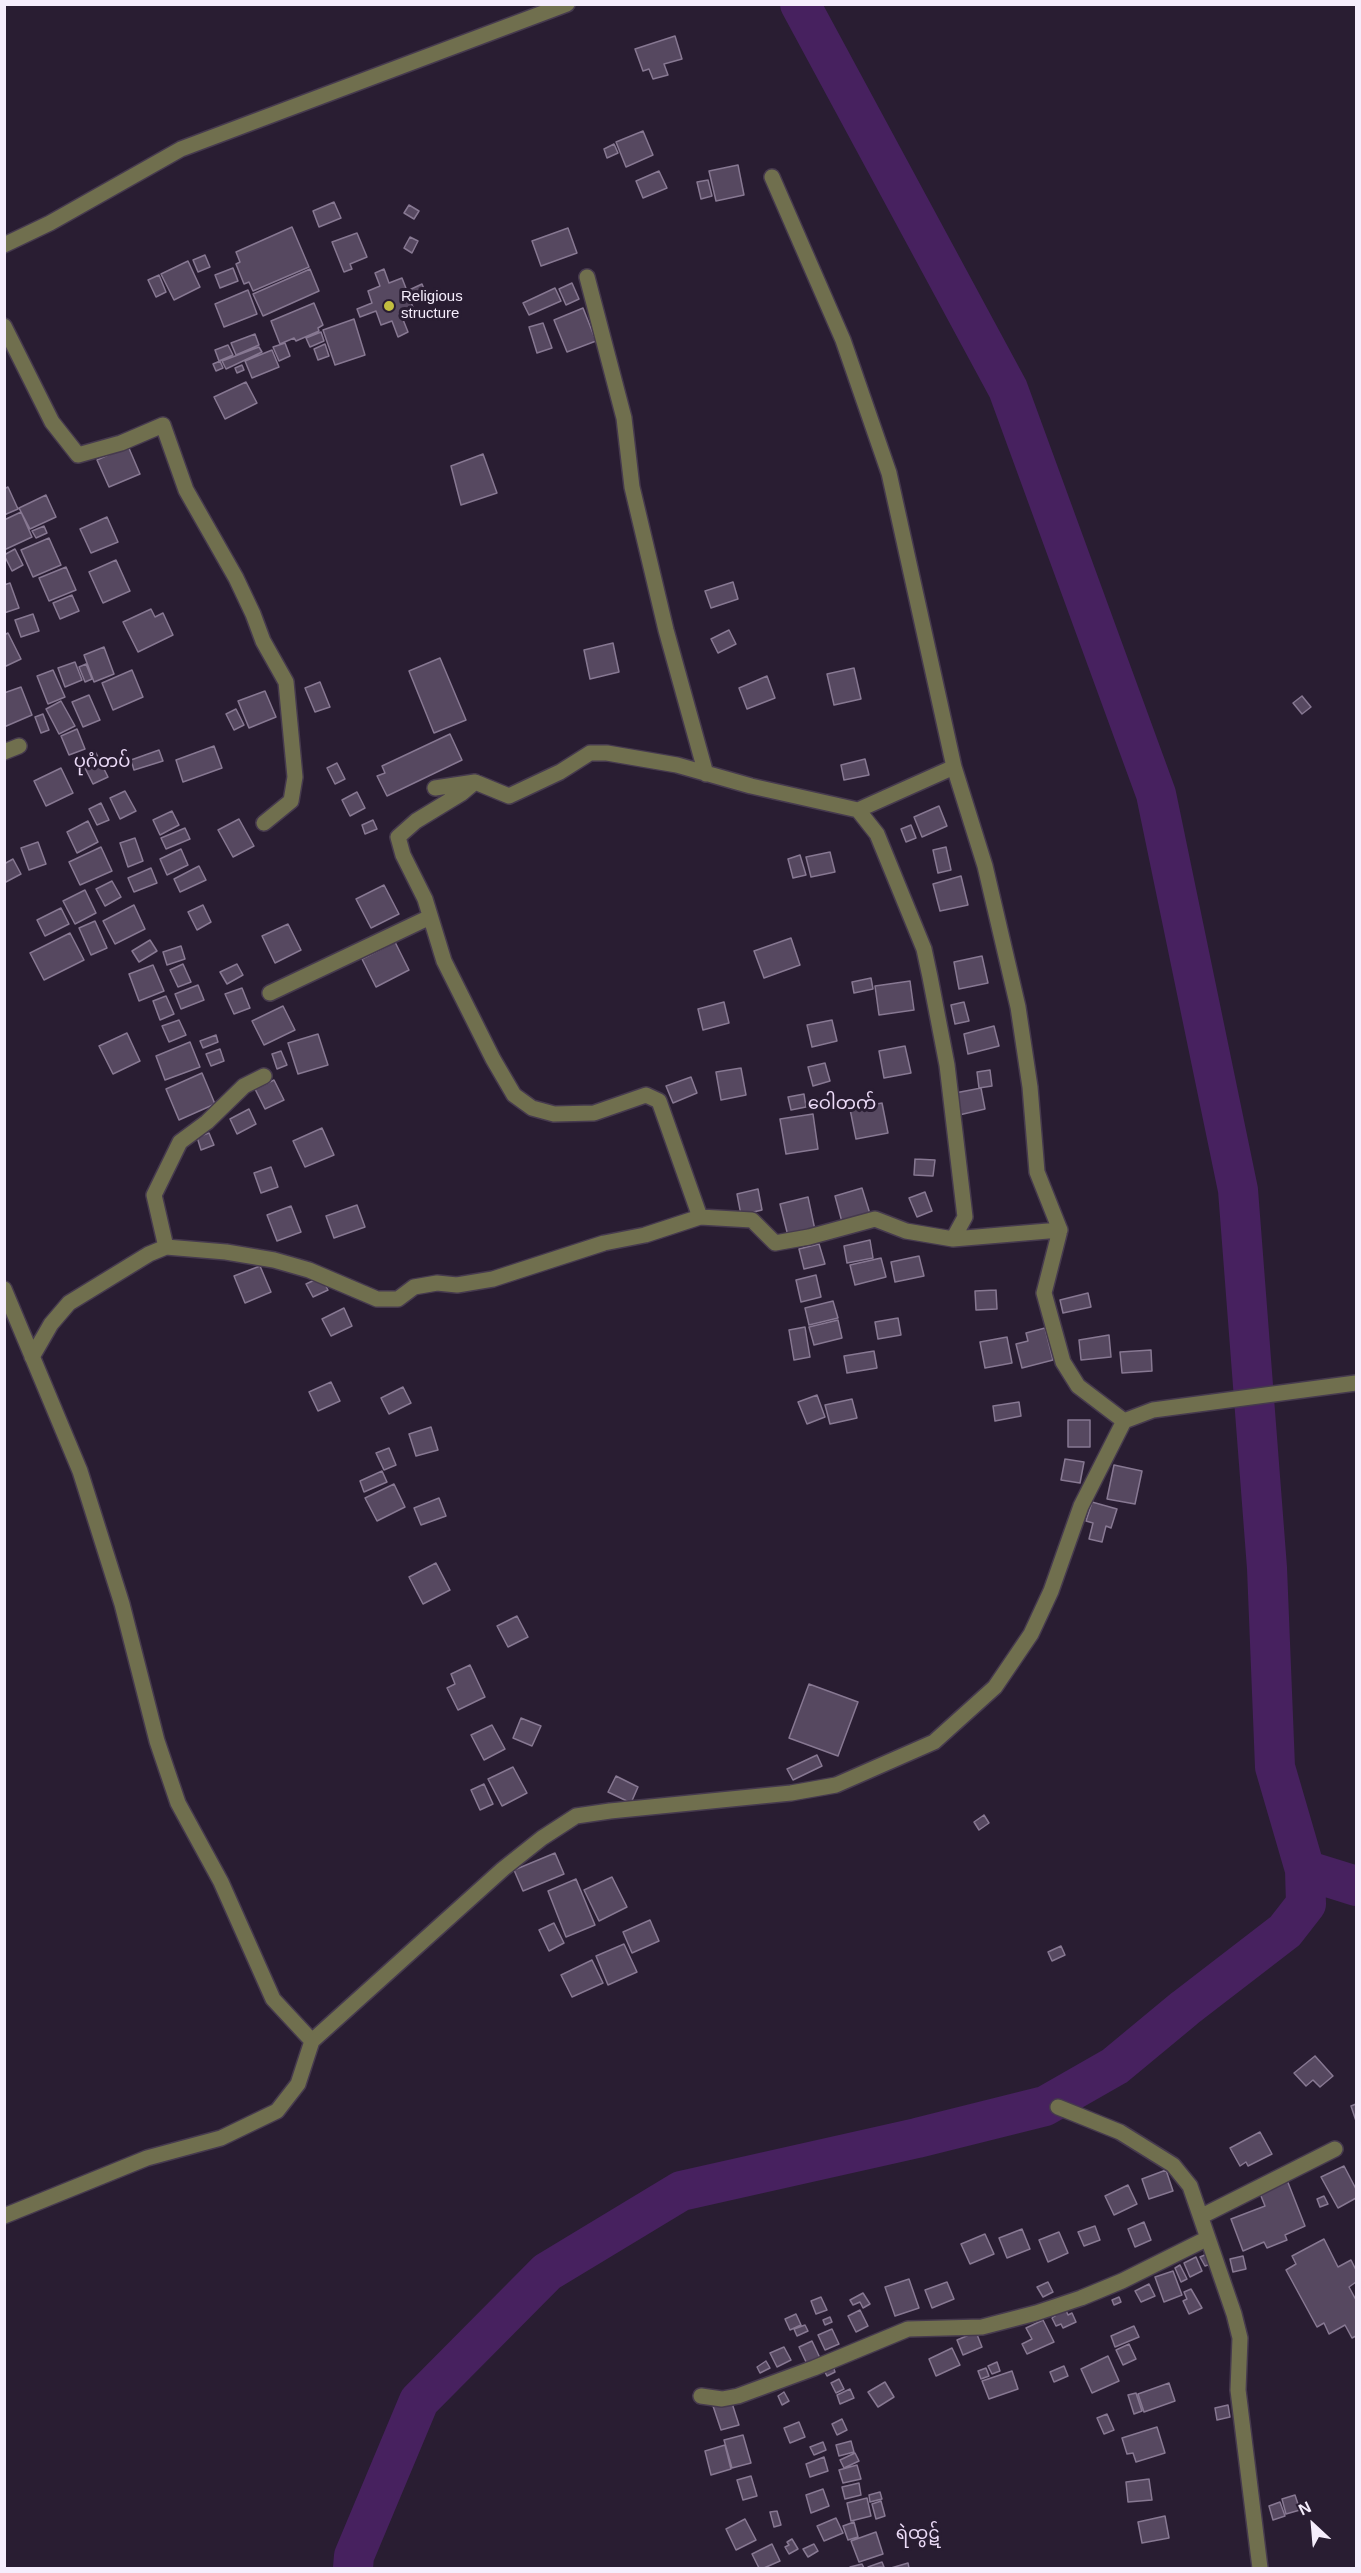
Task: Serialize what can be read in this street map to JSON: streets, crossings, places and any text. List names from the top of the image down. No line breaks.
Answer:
{"districts":["ပုဂံတပ်","ဝေါတက်","ရဲထွဋ်"],"places":["Religious structure"],"north":"top left"}
